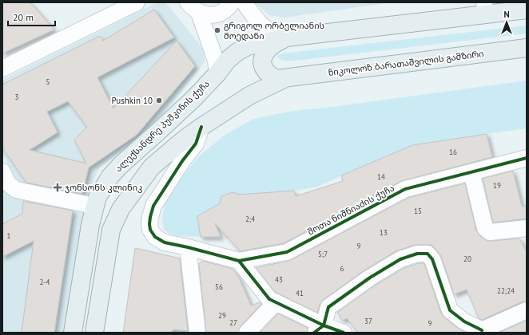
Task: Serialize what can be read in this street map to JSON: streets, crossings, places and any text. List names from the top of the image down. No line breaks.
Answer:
{"streets":{"main road":["ნიკოლოზ ბარათაშვილის გამზირი","ალექსანდრე პუშკინის ქუჩა"],"street":["შოთა ნიშნიაძის ქუჩა"]},"places":{"other":["გრიგოლ ორბელიანის მოედანი","Pushkin 10"],"health":["ჯონსონს კლინიკ"]},"house_numbers":["5","3","16","14","19","15","2;4","13","1","9","5;7","20","6","43","2-4","56","22;24","41","29","37","27","9"],"scale_bar":"20 m","north":"top"}
